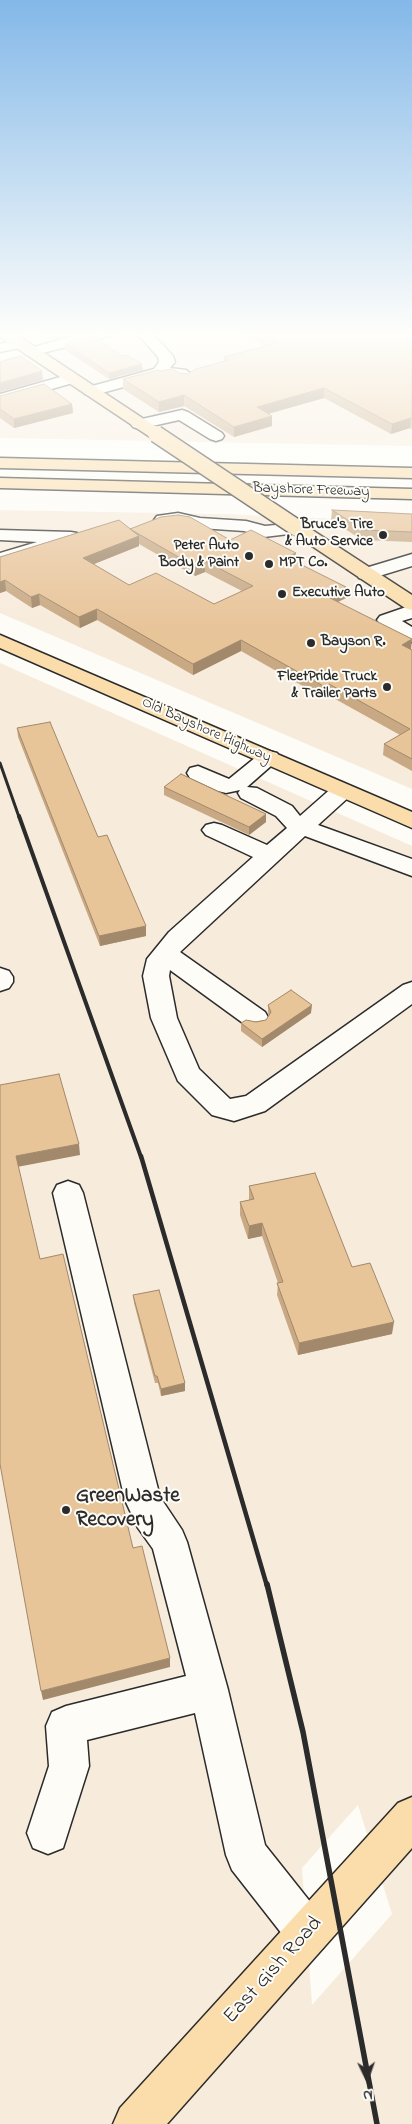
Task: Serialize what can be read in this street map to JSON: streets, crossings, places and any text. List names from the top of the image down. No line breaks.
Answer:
{"streets":{"main road":["Bayshore Freeway","Old Bayshore Highway","East Gish Road"]},"places":["Bruce's Tire & Auto Service","Peter Auto Body & Paint","MPT Co.","Executive Auto","Bayson R.","FleetPride Truck & Trailer Parts","GreenWaste Recovery"],"north":"bottom"}
